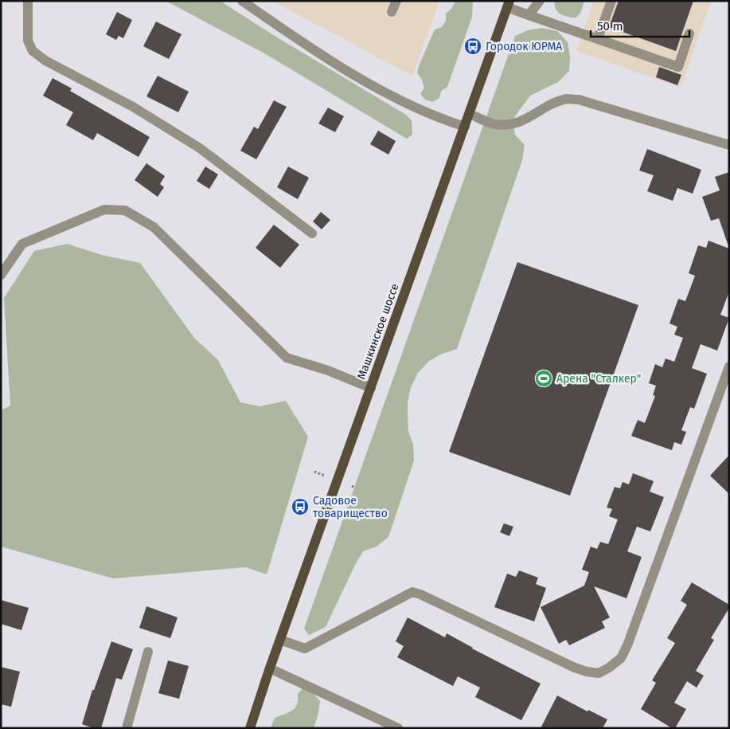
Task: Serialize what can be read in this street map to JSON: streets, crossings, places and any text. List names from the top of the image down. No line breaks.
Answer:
{"streets":{"main road":["Машкинское шоссе"]},"places":{"bus stop":["Городок ЮРМА","Садовое товарищество"],"sports":["Арена \"Сталкер\""]},"scale_bar":"50 m"}
